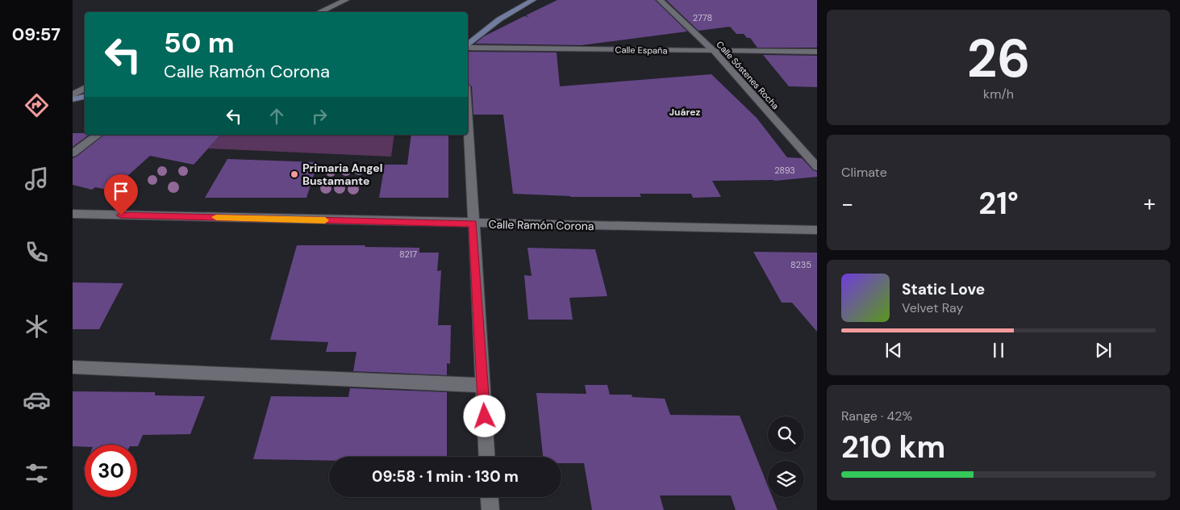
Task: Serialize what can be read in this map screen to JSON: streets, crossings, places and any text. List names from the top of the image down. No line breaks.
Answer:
{"streets":{"street":["Calle España","Calle Sóstenes Rocha","Calle Ramón Corona"]},"crossings":[["Calle España","Calle Sóstenes Rocha"]],"districts":["Juárez"],"places":["Primaria Angel Bustamante"],"house_numbers":["2778","2893","8217","8235"],"page":{"tabs":"09:57","tile":[["26","km/h"],"Climate",["Range · 42%","210 km"]],"turn":["50 m","Calle Ramón Corona"],"heat":["−","21°","+"],"song":["Static Love","Velvet Ray"],"limit":"30","trip":"09:58 · 1 min · 130 m"}}
